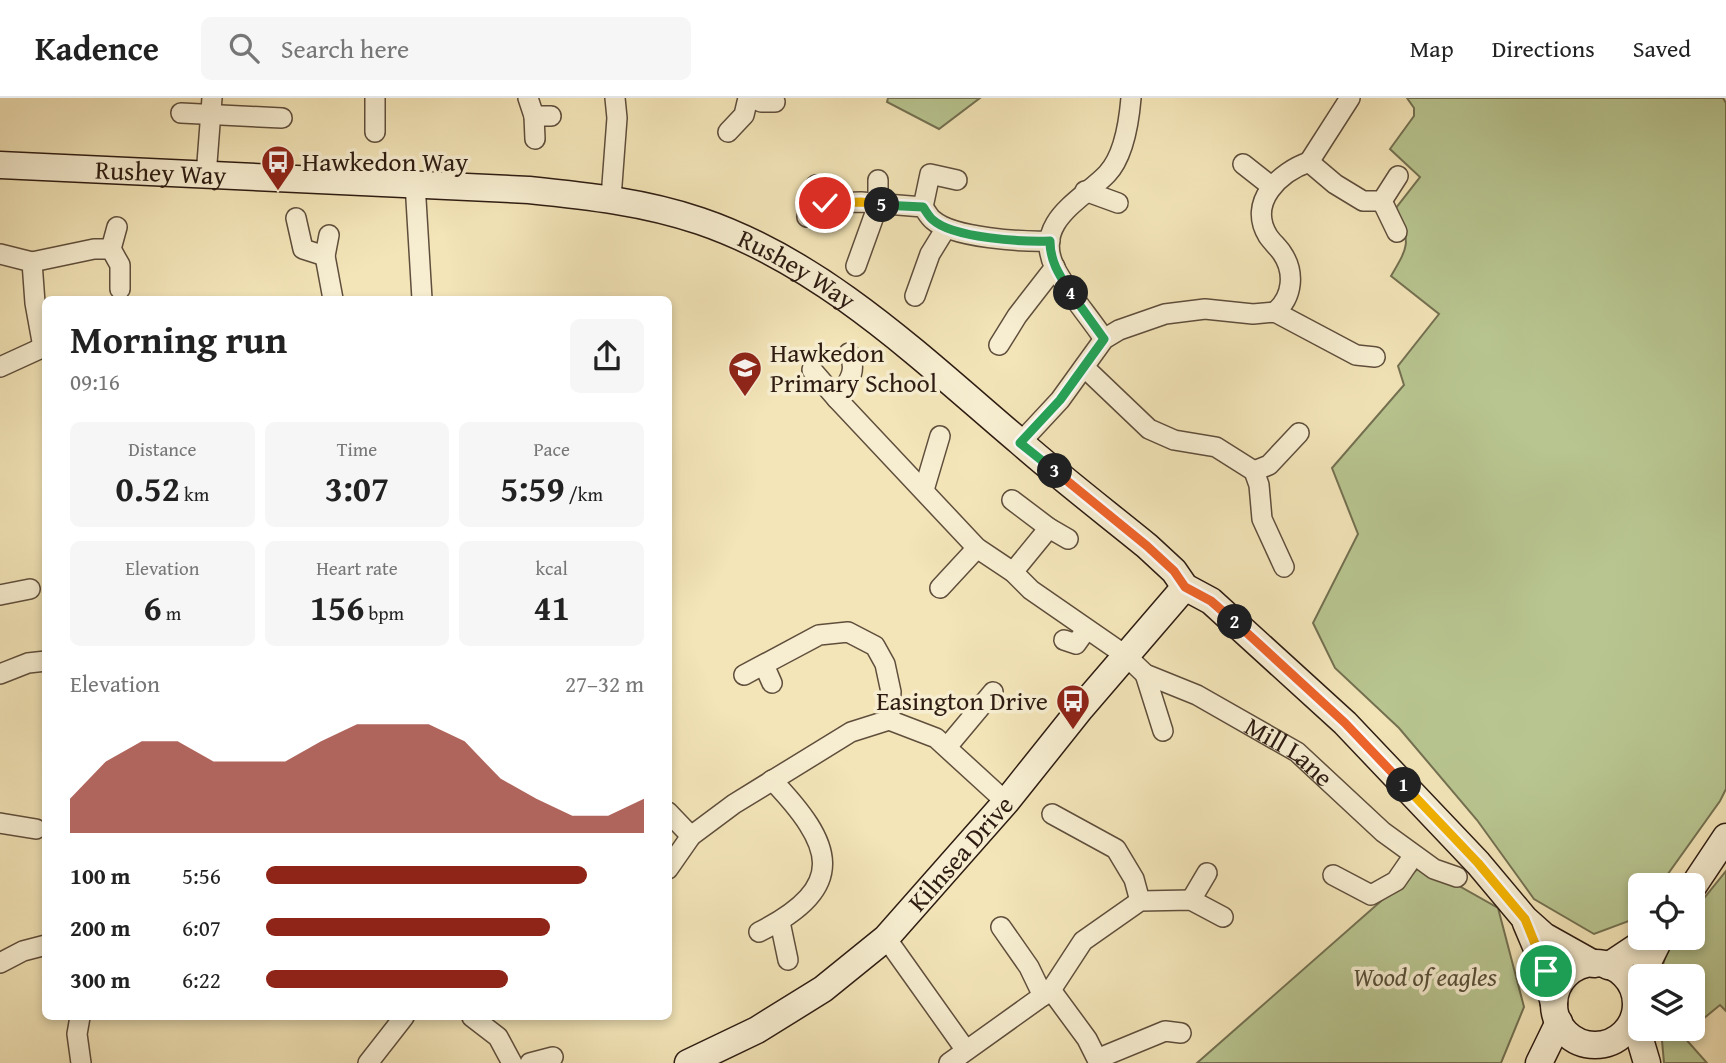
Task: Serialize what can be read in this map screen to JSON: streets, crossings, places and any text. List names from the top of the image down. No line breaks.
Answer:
{"streets":{"street":["Rushey Way","Mill Lane","Kilnsea Drive"]},"crossings":[["Rushey Way","Kilnsea Drive"],["Mill Lane","Kilnsea Drive"]],"parks":["Wood of eagles"],"places":{"bus stop":["Hawkedon Way","Easington Drive"],"school or university":["Hawkedon Primary School"]},"page":{"header":"Kadence","search":"Search here","nav":["Map","Directions","Saved"],"pins":["5","4","3","2","1"],"heading":["Morning run","09:16"],"stats":[["Distance","0.52 km"],["Time","3:07"],["Pace","5:59 /km"],["Elevation","6 m"],["Heart rate","156 bpm"],["kcal","41"]],"chart":["Elevation","27–32 m"],"list":[{"name":"100 m","note":"5:56"},{"name":"200 m","note":"6:07"},{"name":"300 m","note":"6:22"}]}}
